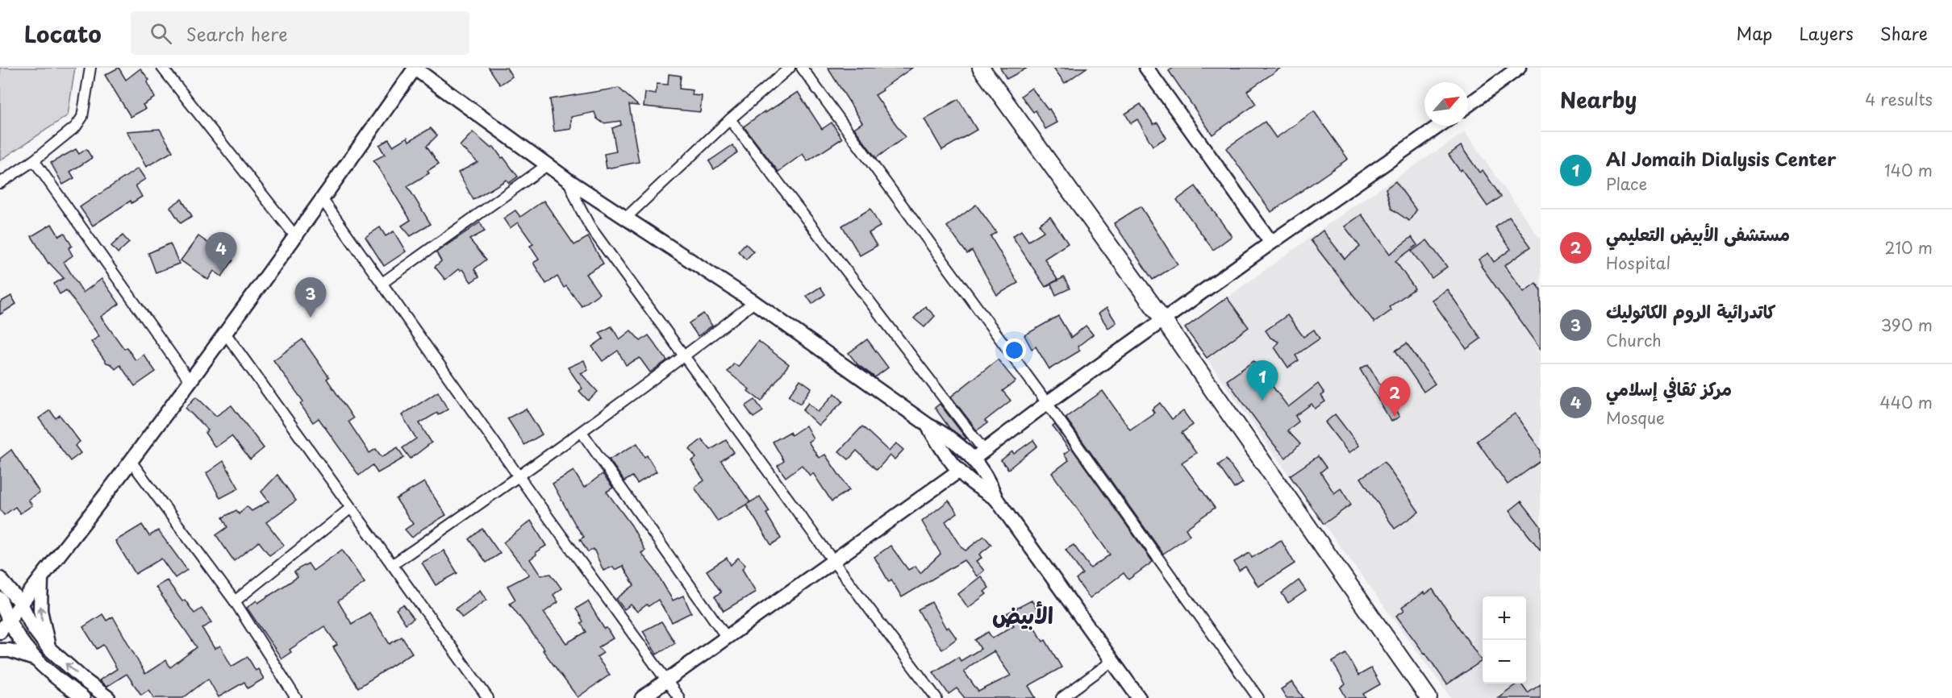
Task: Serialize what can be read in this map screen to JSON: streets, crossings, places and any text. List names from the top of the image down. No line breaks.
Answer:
{"districts":["الأبيض"],"north":"top right","page":{"header":"Locato","search":"Search here","nav":["Map","Layers","Share"],"heading":["Nearby","4 results"],"list":[{"mark":"1","name":"Al Jomaih Dialysis Center","note":"Place","value":"140 m"},{"mark":"2","name":"مستشفى الأبيض التعليمي","note":"Hospital","value":"210 m"},{"mark":"3","name":"كاتدرائية الروم الكاثوليك","note":"Church","value":"390 m"},{"mark":"4","name":"مركز ثقافي إسلامي","note":"Mosque","value":"440 m"}],"pins":["4","3","1","2"],"map_buttons":["+","−"]}}
